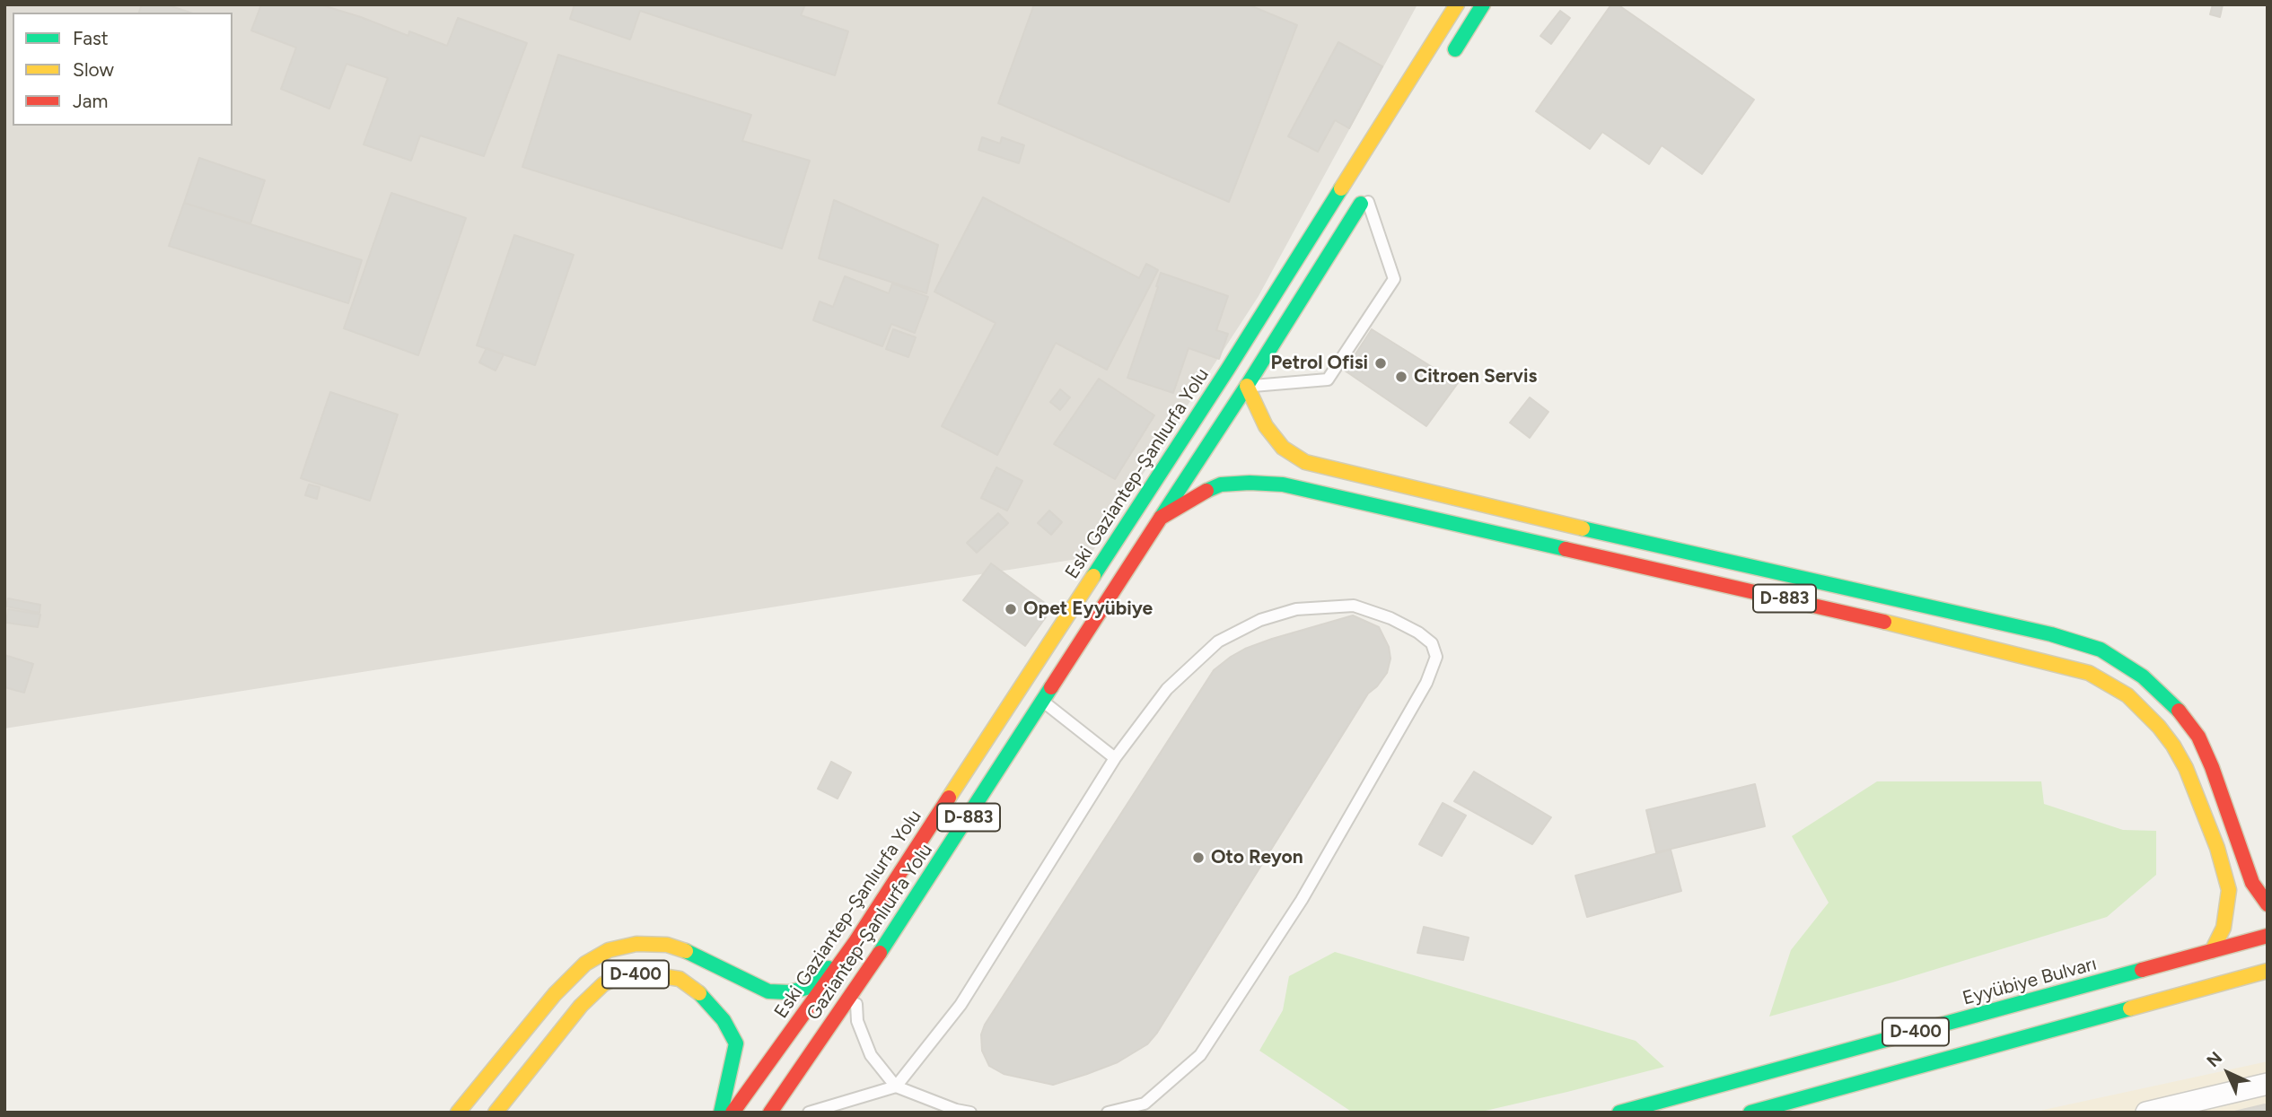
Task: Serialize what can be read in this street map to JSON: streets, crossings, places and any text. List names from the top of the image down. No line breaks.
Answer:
{"streets":{"main road":["Eski Gaziantep-Şanlıurfa Yolu","D-883","Gaziantep-Şanlıurfa Yolu","D-400","Eyyübiye Bulvarı"]},"crossings":[["D-883","Gaziantep-Şanlıurfa Yolu"],["D-883","Eyyübiye Bulvarı"]],"places":["Petrol Ofisi","Citroen Servis","Opet Eyyübiye","Oto Reyon"],"legend":["Fast","Slow","Jam"],"north":"top left"}
